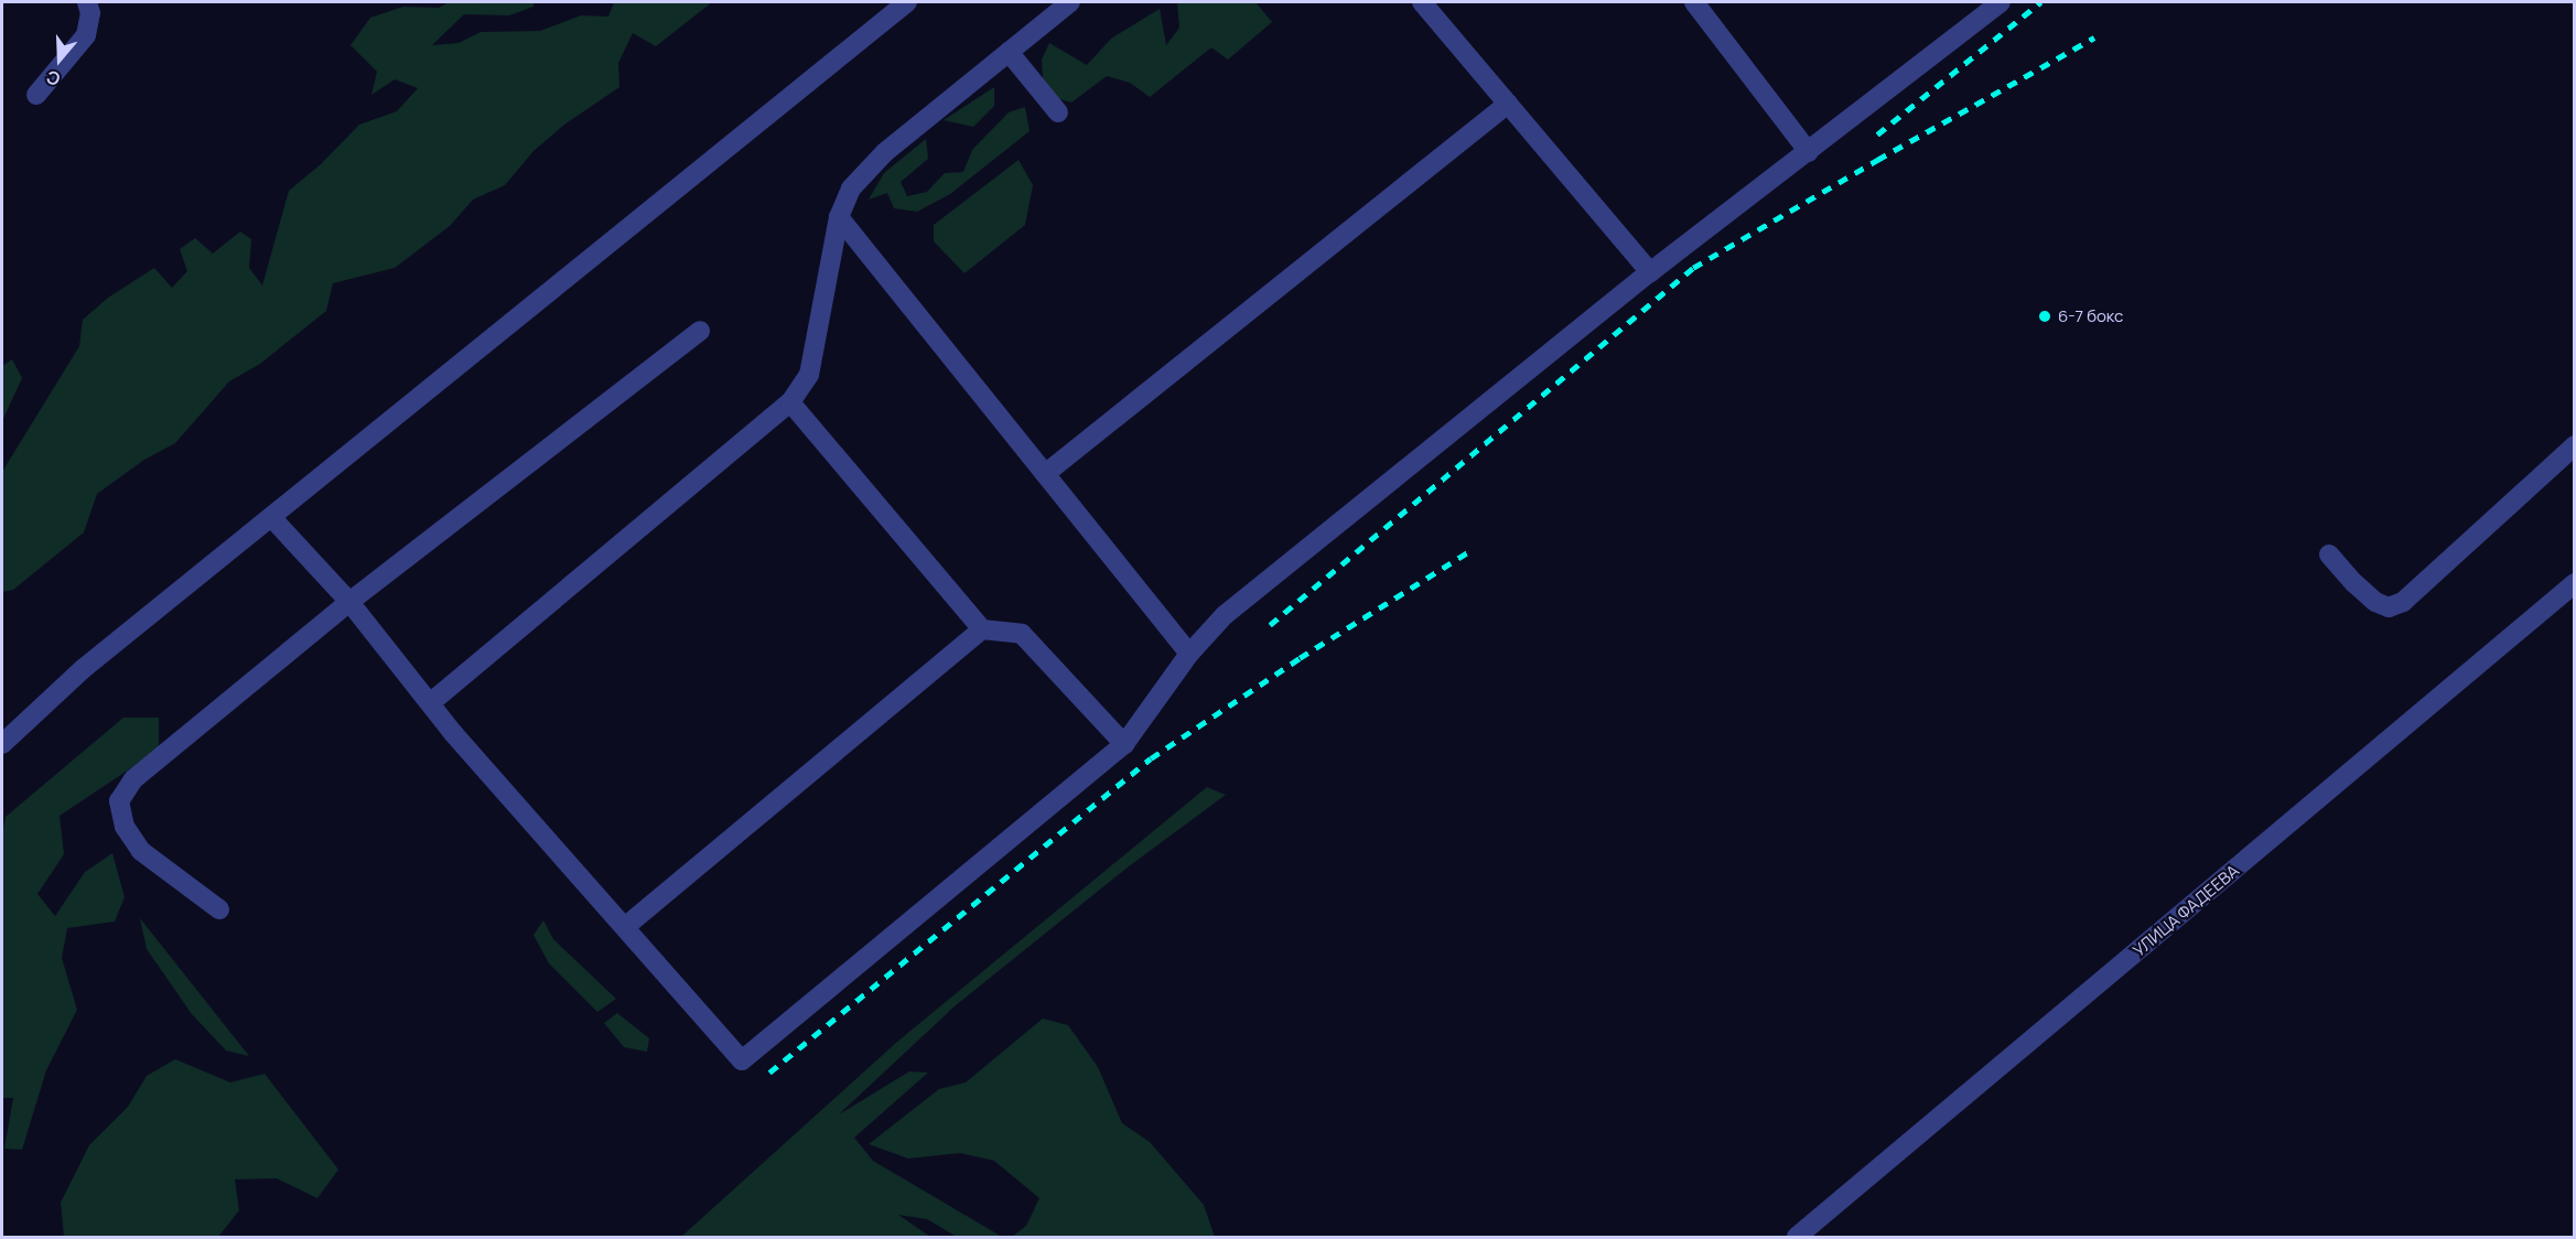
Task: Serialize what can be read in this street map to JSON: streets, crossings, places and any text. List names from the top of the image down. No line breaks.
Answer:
{"streets":{"street":["УЛИЦА ФАДЕЕВА"]},"places":["6-7 бокс"],"north":"bottom"}
